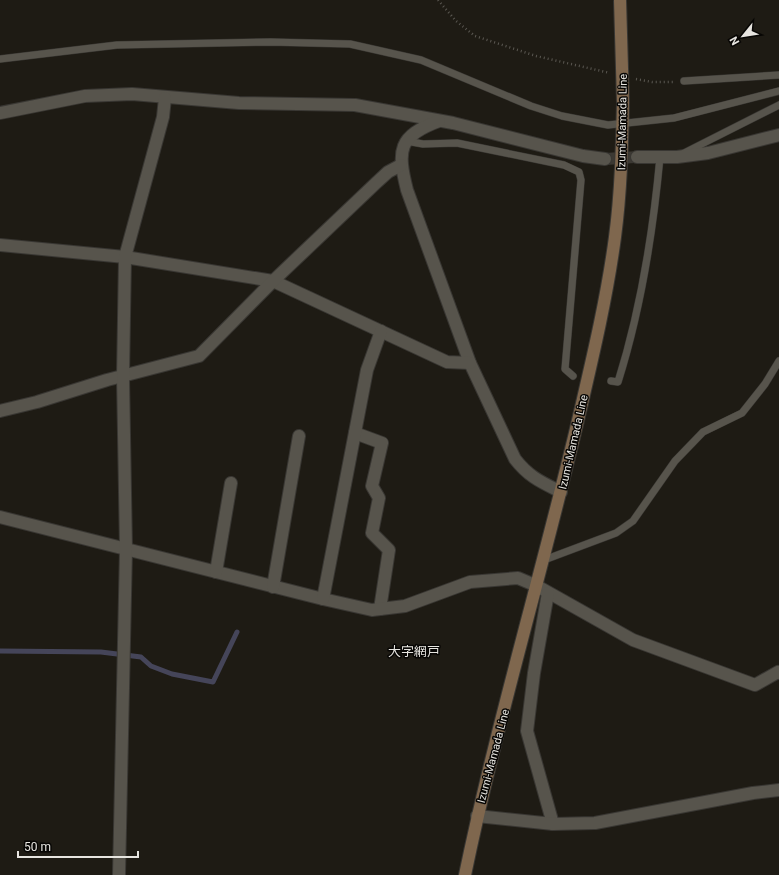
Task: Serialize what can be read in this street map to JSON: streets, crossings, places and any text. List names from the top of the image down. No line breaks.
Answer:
{"streets":{"main road":["Izumi-Mamada Line"]},"districts":["大字網戸"],"scale_bar":"50 m","north":"bottom left"}
